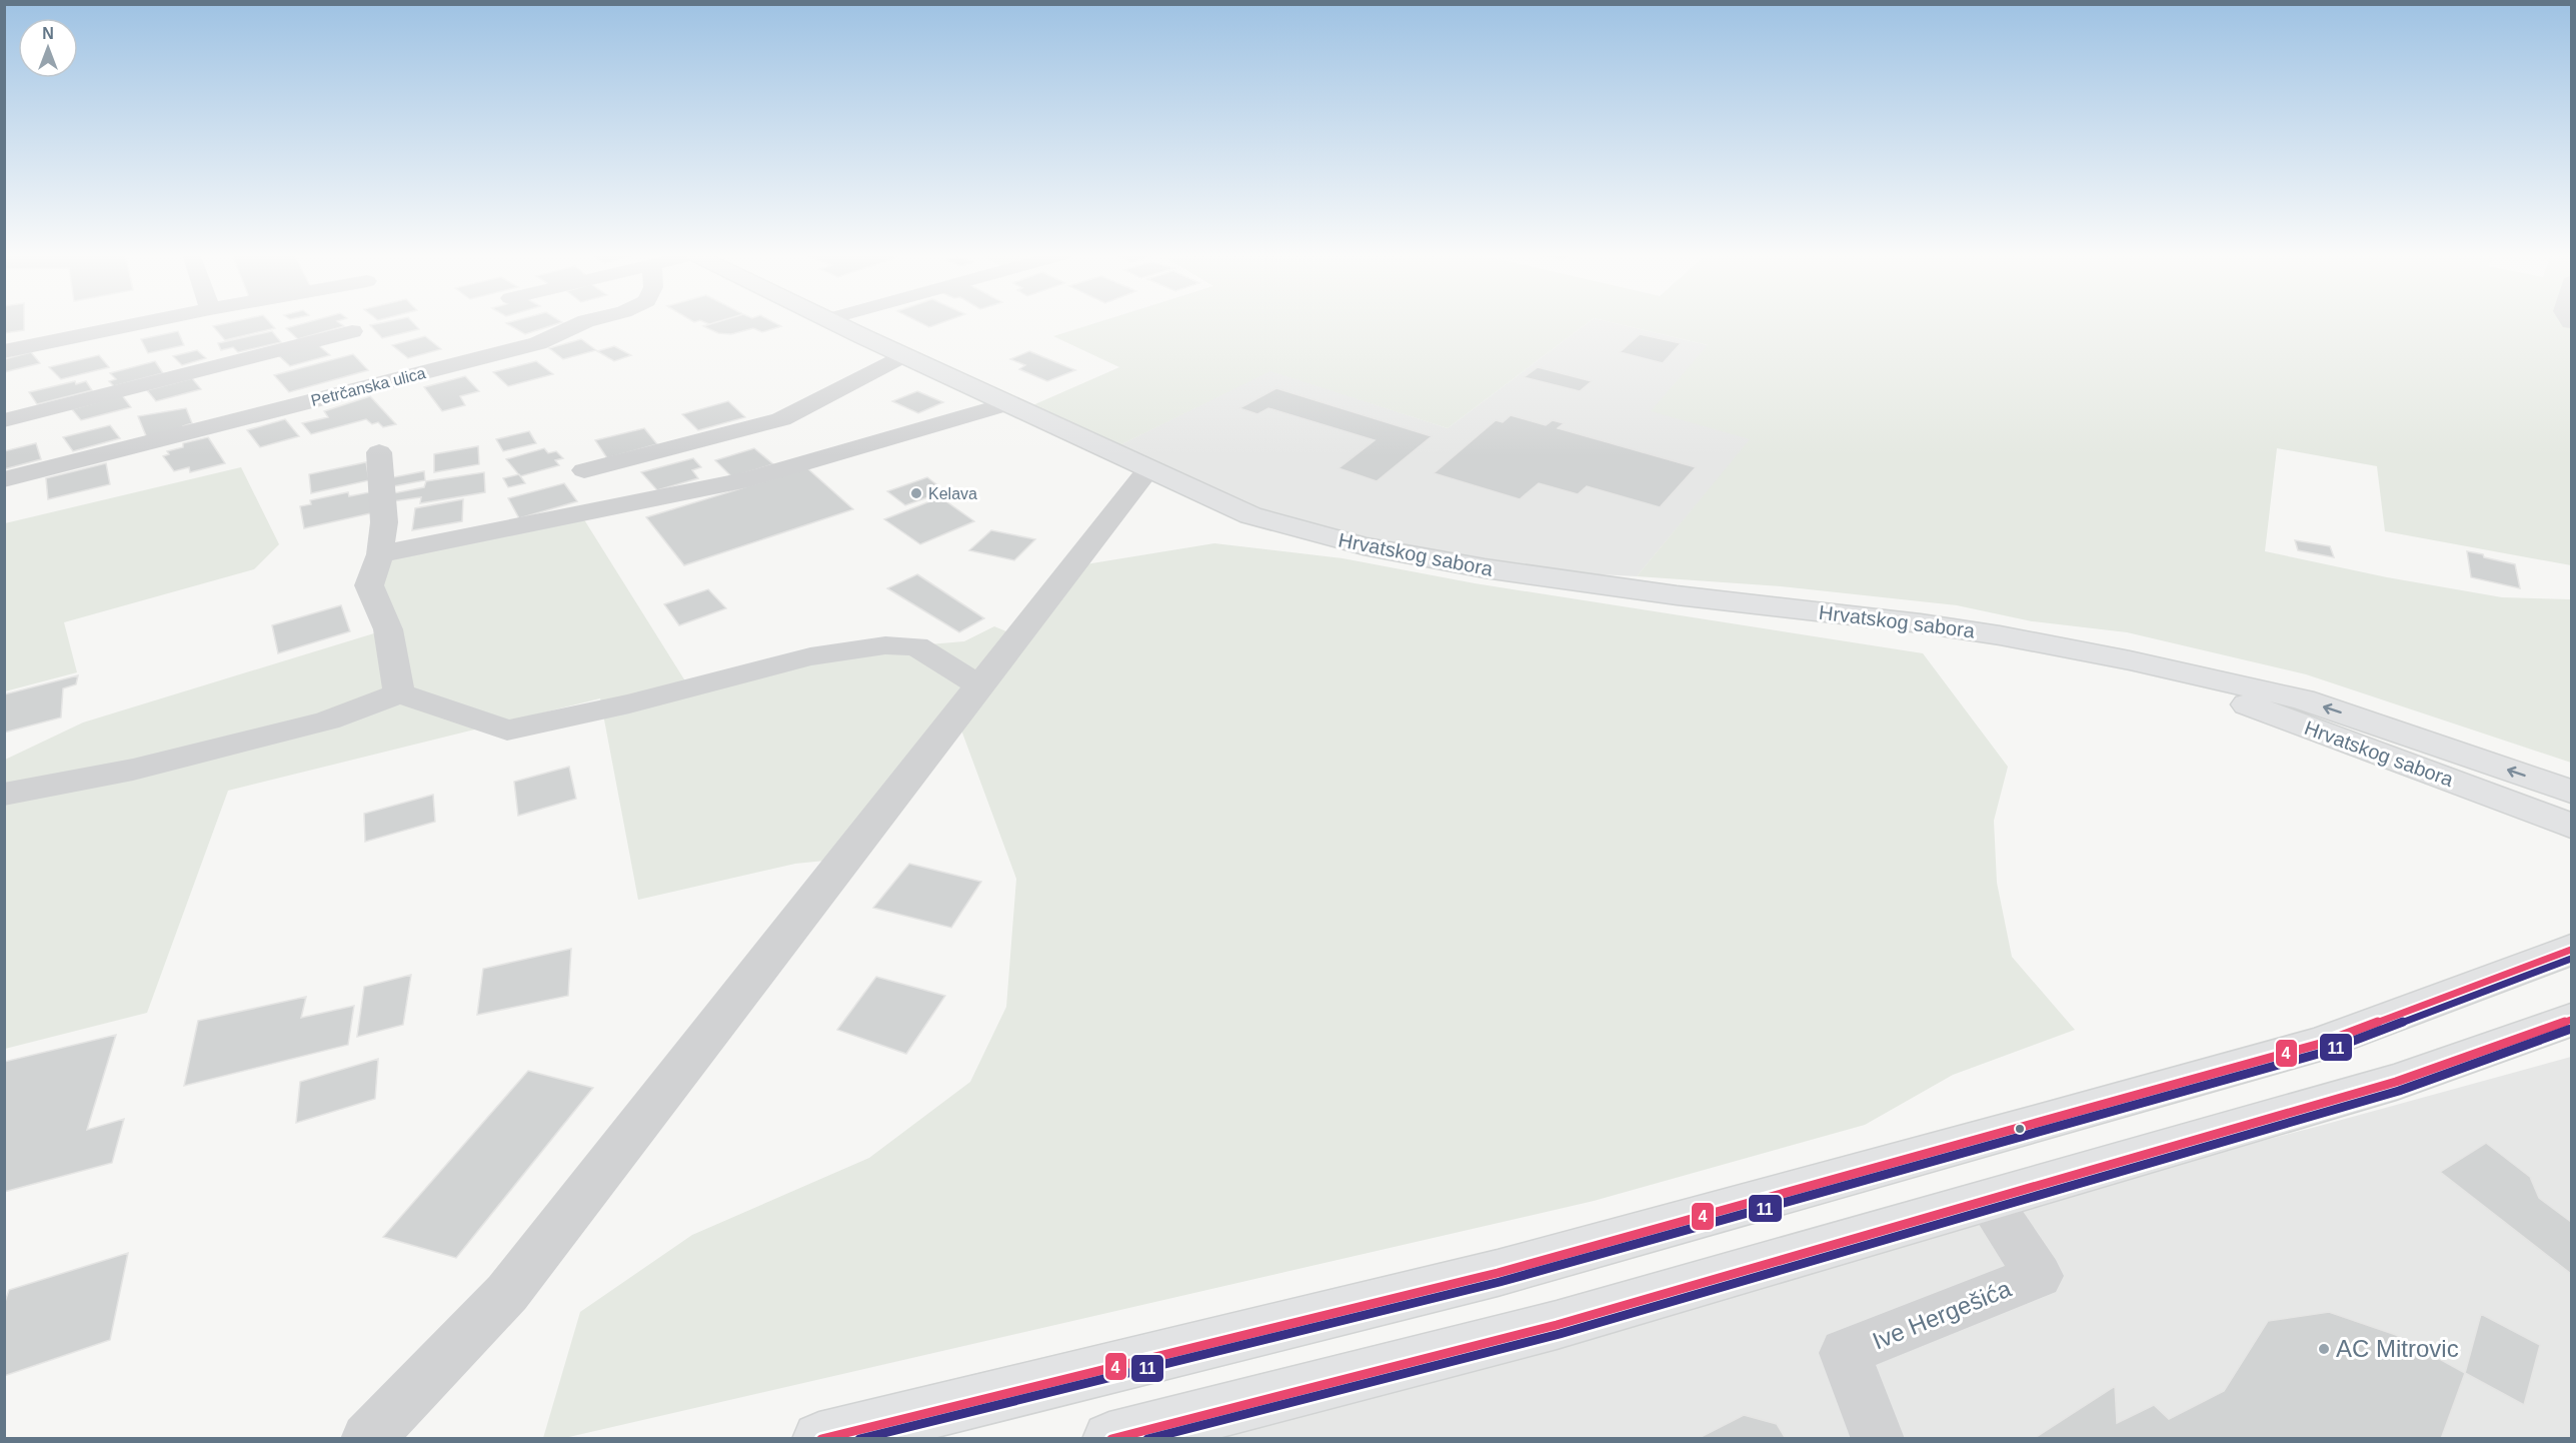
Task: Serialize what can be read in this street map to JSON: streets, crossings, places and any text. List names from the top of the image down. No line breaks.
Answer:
{"streets":{"main road":["Hrvatskog sabora"],"street":["Petrčanska ulica","Ive Hergešića"]},"places":["Kelava","AC Mitrovic"],"lines":["transit line 4","transit line 11"],"north":"top"}
